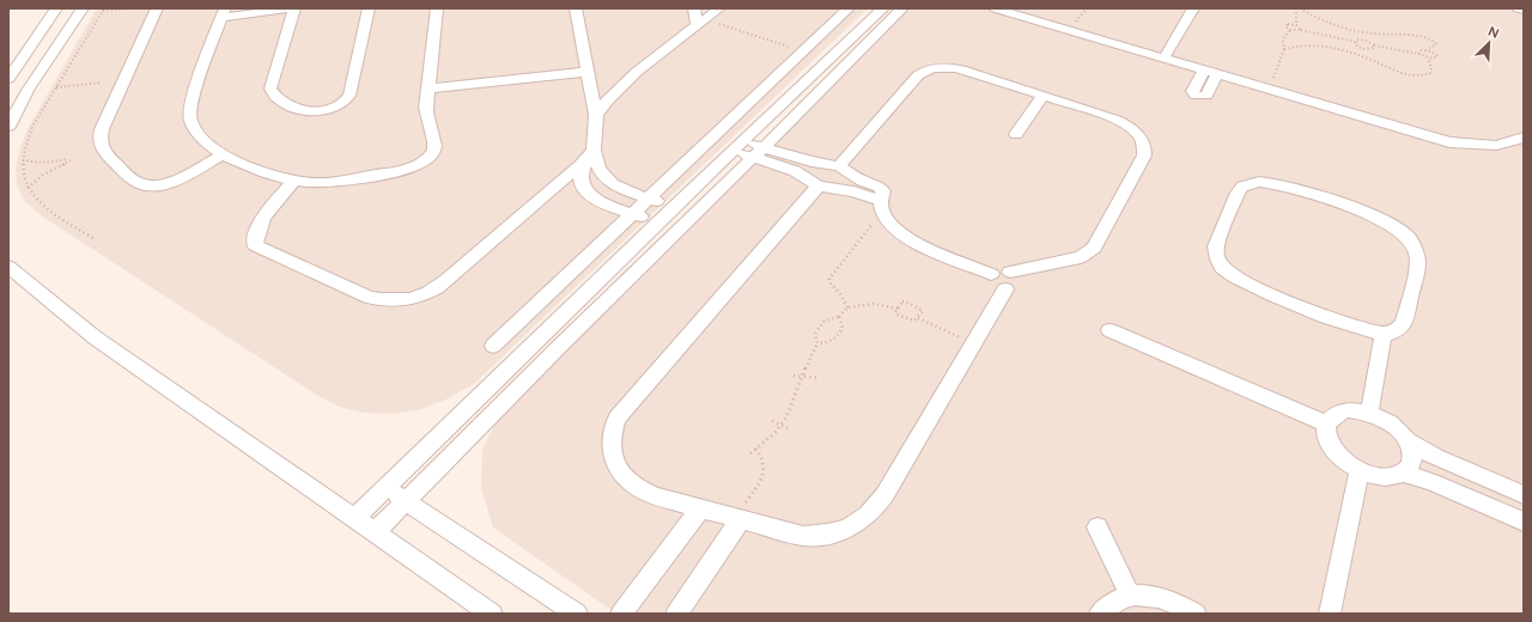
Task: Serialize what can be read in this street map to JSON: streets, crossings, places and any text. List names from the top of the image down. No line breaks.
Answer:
{"north":"top right"}
